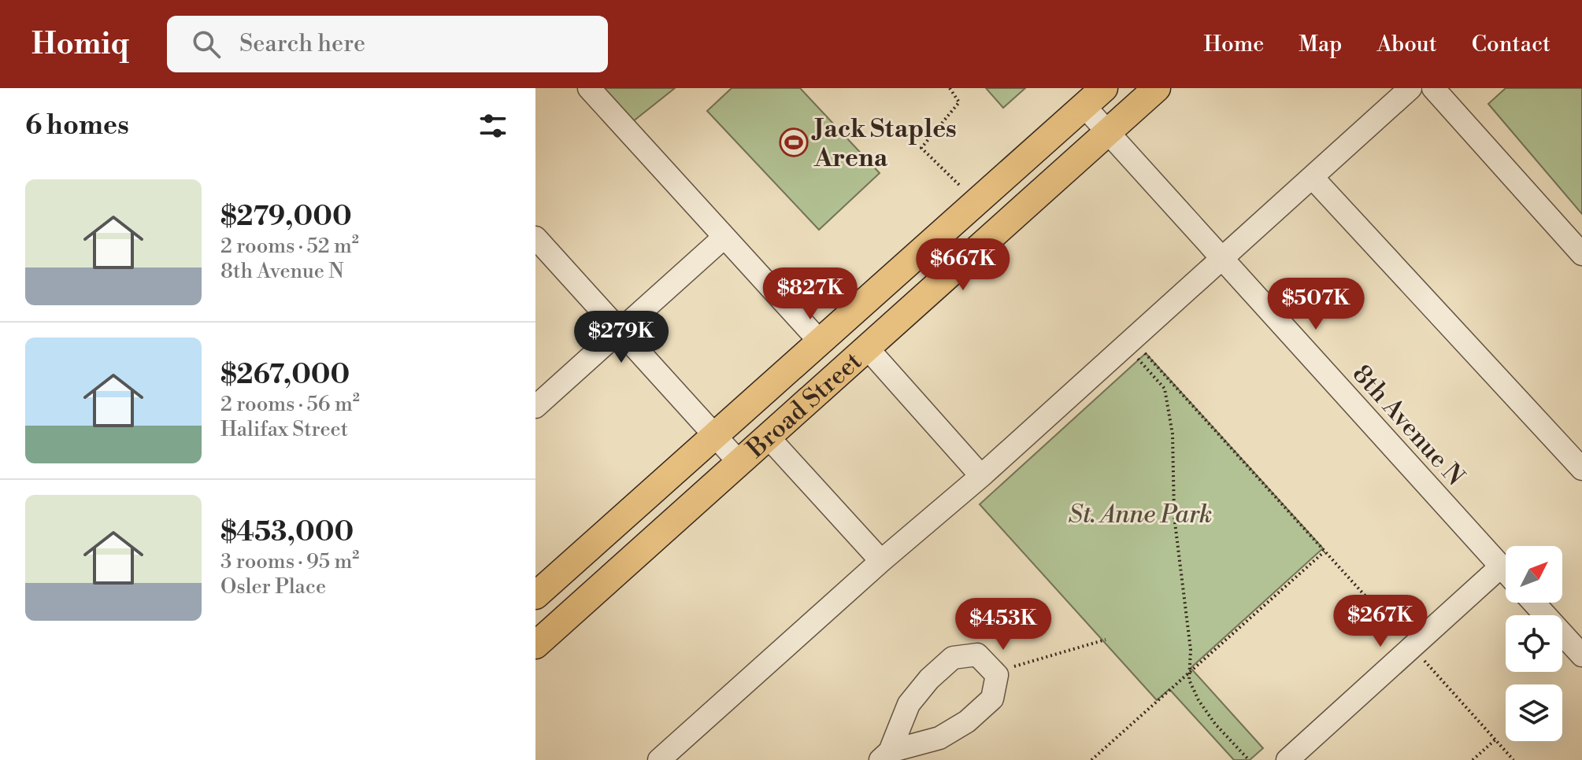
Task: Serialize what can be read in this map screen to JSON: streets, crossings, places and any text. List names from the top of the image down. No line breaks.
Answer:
{"streets":{"main road":["Broad Street"],"street":["8th Avenue N"]},"crossings":[["Broad Street","8th Avenue N"]],"parks":["St. Anne Park"],"places":{"sports":["Jack Staples Arena"]},"north":"top right","page":{"header":"Homiq","search":"Search here","nav":["Home","Map","About","Contact"],"heading":"6 homes","list":[{"name":"$279,000","note":"2 rooms · 52 m² · 8th Avenue N"},{"name":"$267,000","note":"2 rooms · 56 m² · Halifax Street"},{"name":"$453,000","note":"3 rooms · 95 m² · Osler Place"}],"price":["$667K","$827K","$507K","$279K","$267K","$453K"]}}
